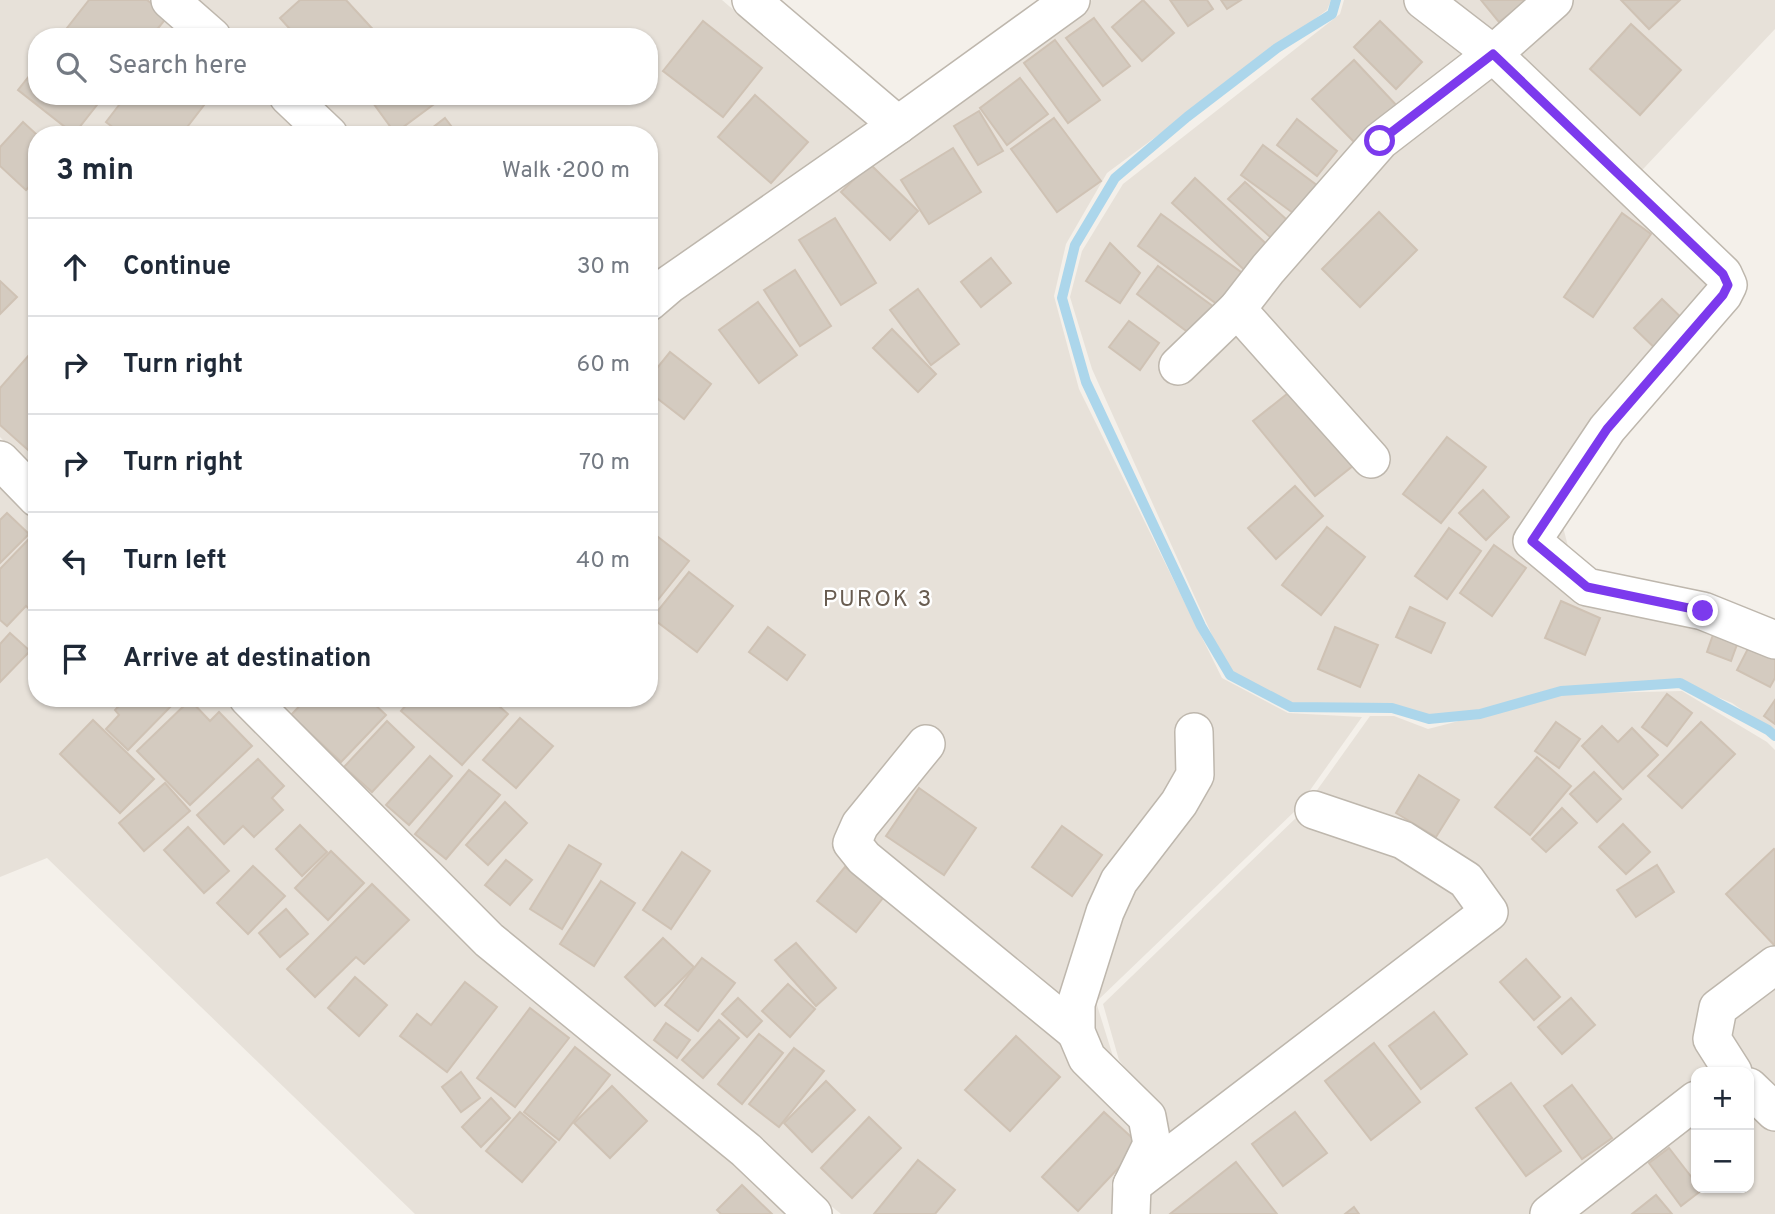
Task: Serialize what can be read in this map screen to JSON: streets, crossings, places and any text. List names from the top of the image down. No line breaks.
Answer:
{"districts":["PUROK 3"],"page":{"search":"Search here","heading":["3 min","Walk · 200 m"],"list":[["Continue","30 m"],["Turn right","60 m"],["Turn right","70 m"],["Turn left","40 m"],"Arrive at destination"],"map_buttons":["+","−"]}}
